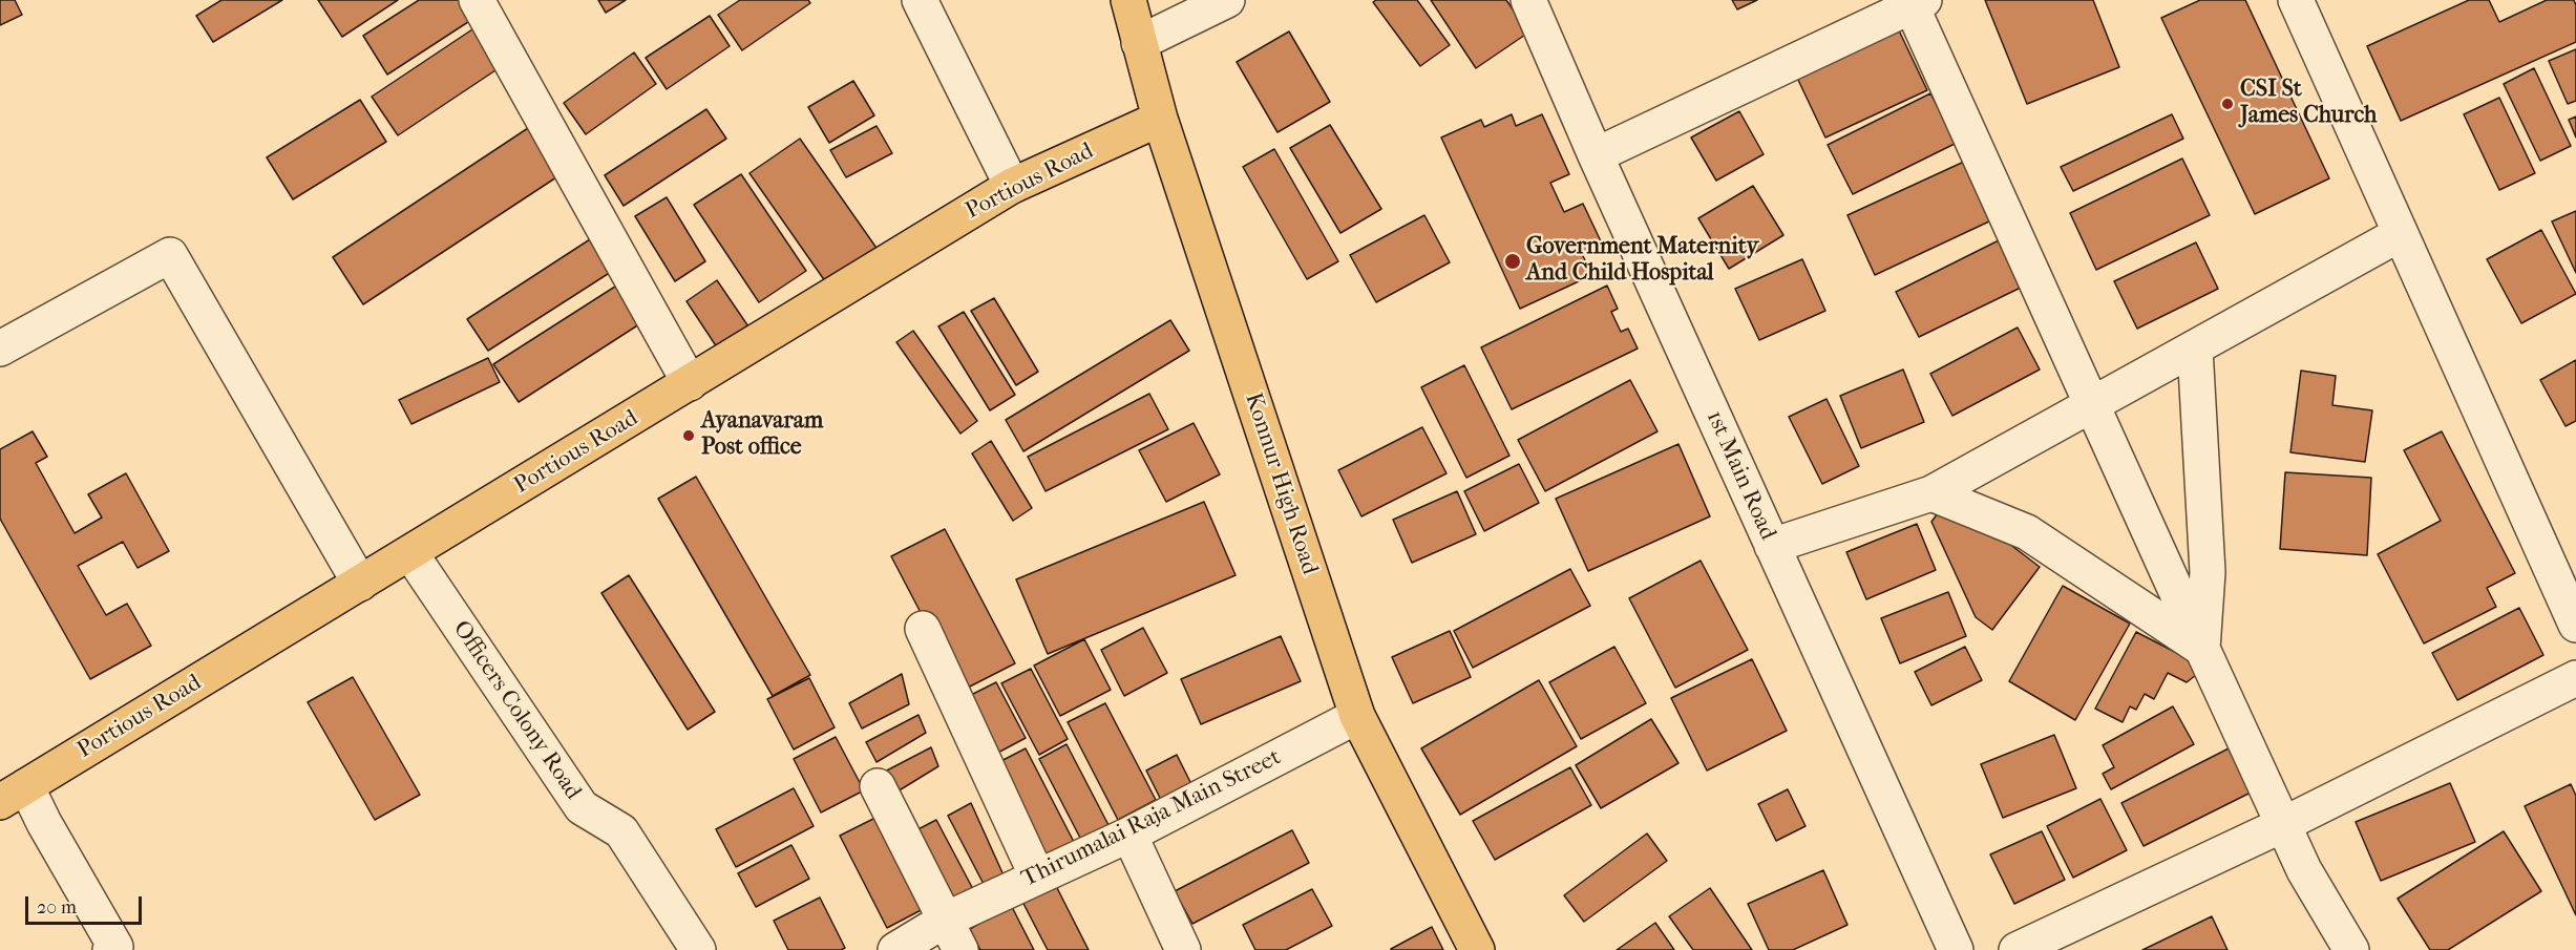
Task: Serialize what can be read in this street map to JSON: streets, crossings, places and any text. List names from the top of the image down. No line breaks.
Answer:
{"streets":{"main road":["Portious Road","Konnur High Road"],"street":["1st Main Road","Officers Colony Road","Thirumalai Raja Main Street"]},"crossings":[["Portious Road","Konnur High Road"],["Portious Road","Officers Colony Road"],["Konnur High Road","Thirumalai Raja Main Street"]],"places":["CSI St James Church","Government Maternity And Child Hospital","Ayanavaram Post office"],"scale_bar":"20 m"}
